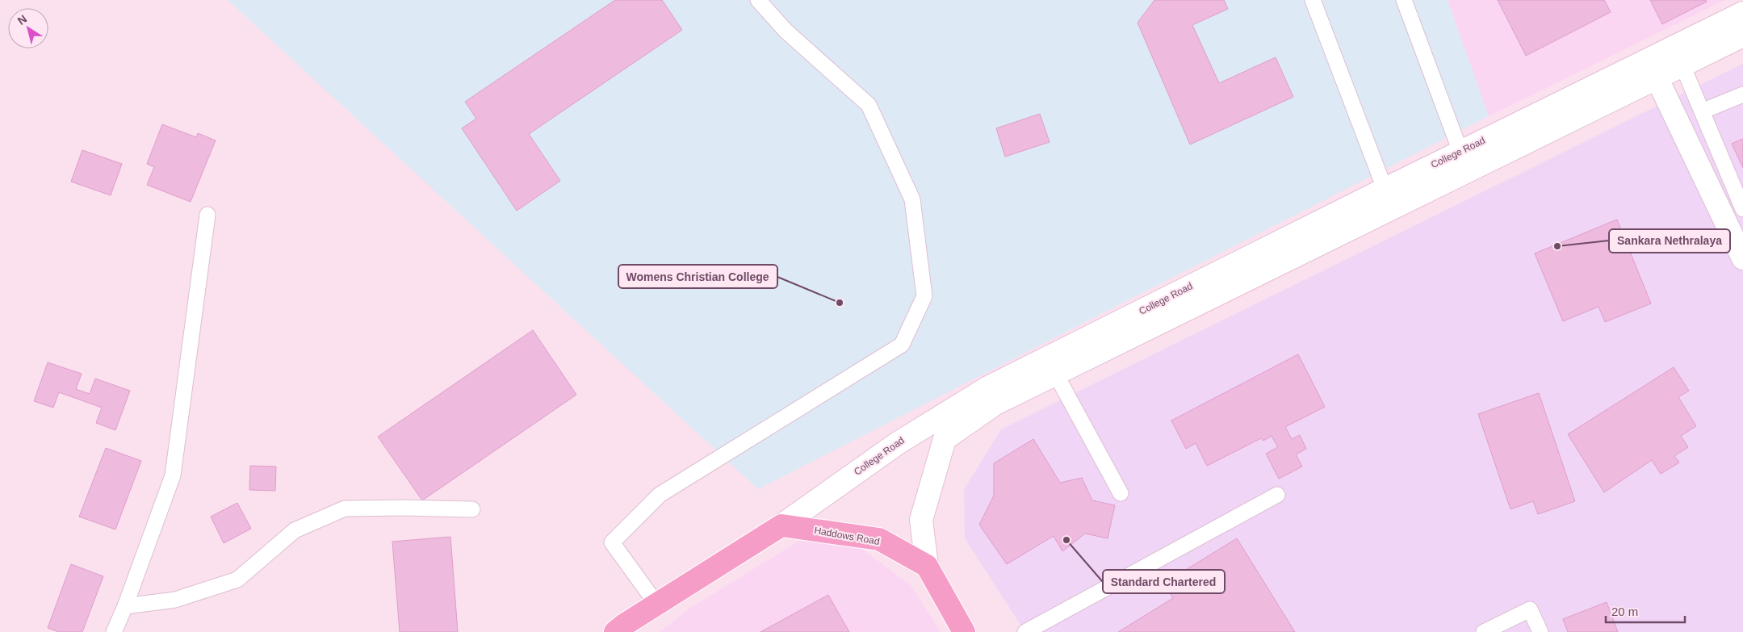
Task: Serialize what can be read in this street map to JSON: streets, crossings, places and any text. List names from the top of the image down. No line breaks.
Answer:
{"streets":{"main road":["College Road","Haddows Road"]},"crossings":[["College Road","Haddows Road"]],"places":["Sankara Nethralaya","Womens Christian College","Standard Chartered"],"scale_bar":"20 m","north":"top left"}
